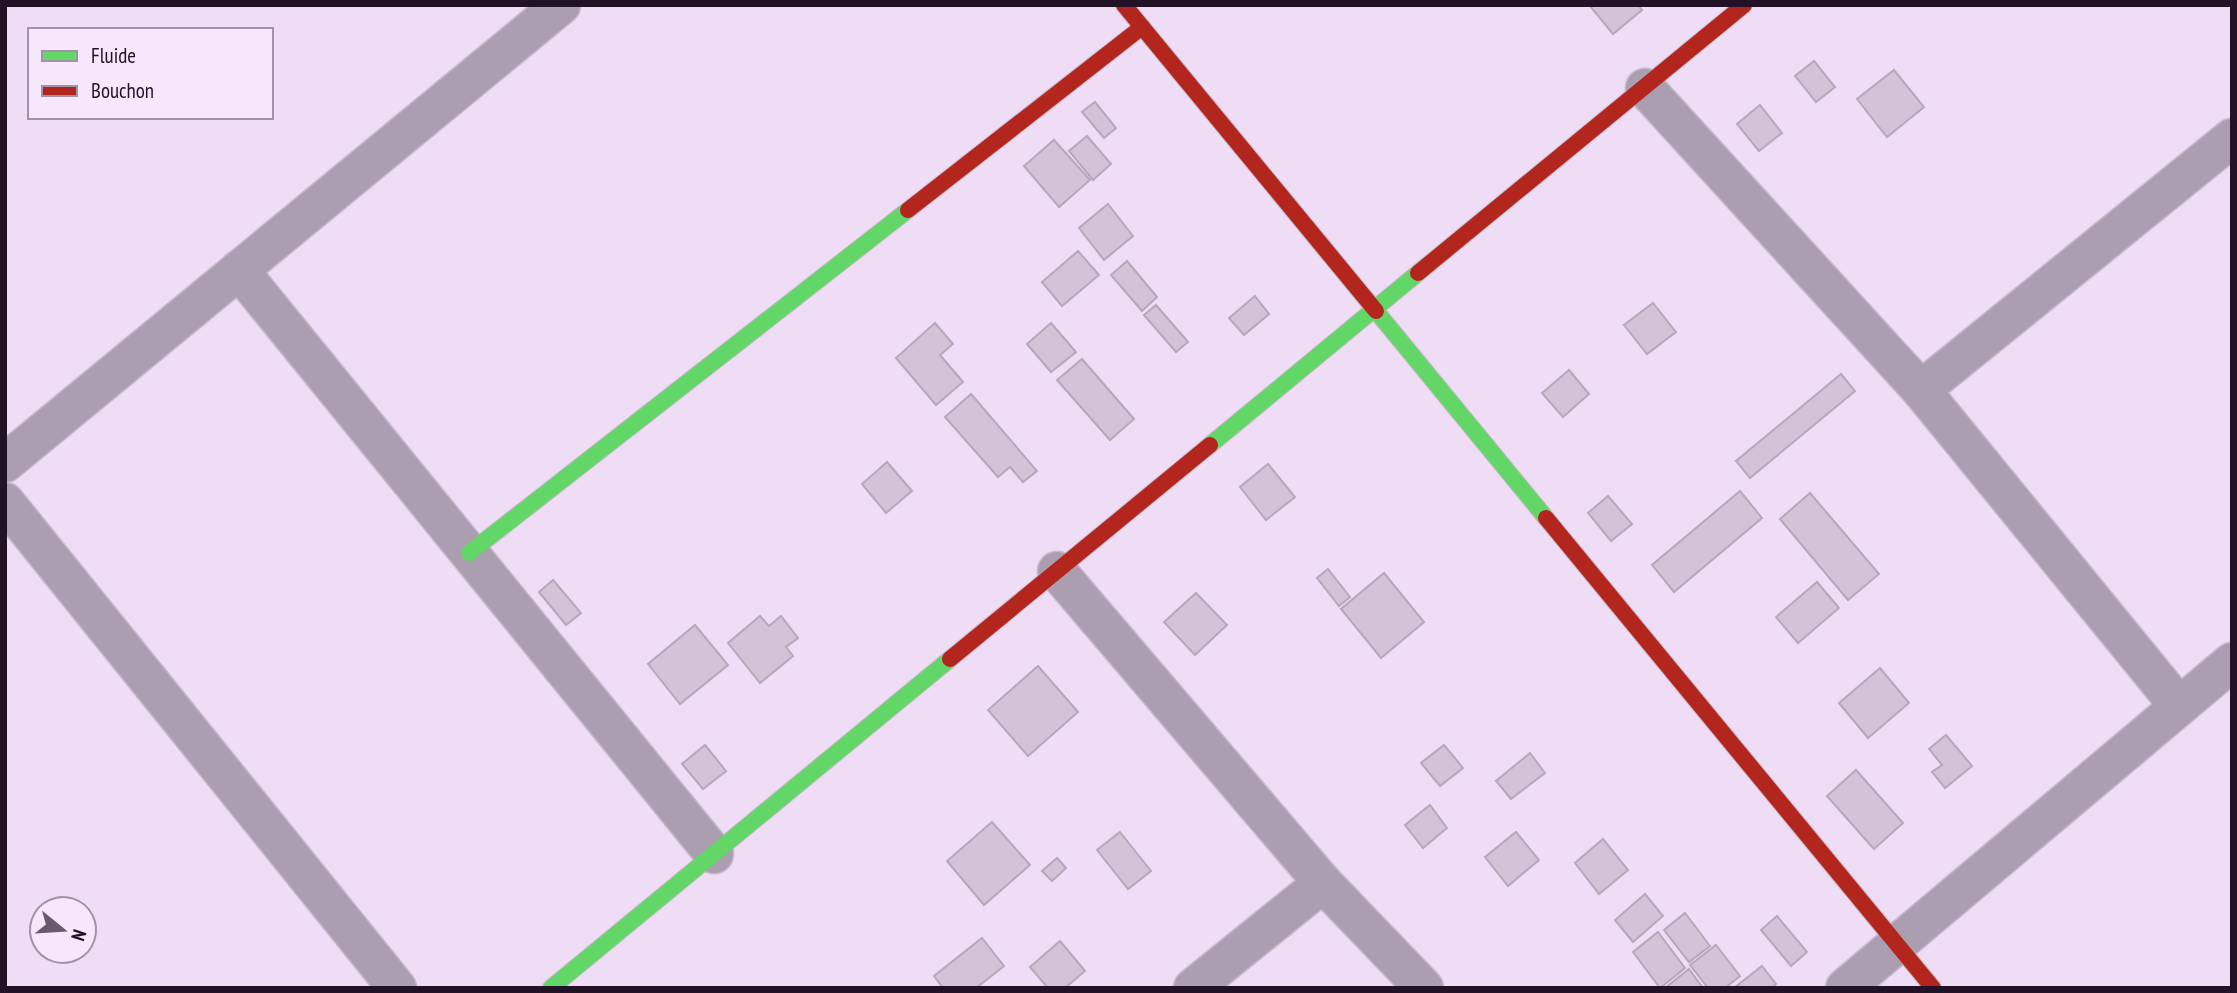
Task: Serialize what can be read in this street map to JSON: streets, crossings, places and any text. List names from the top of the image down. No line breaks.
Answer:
{"legend":["Fluide","Bouchon"],"north":"right"}
